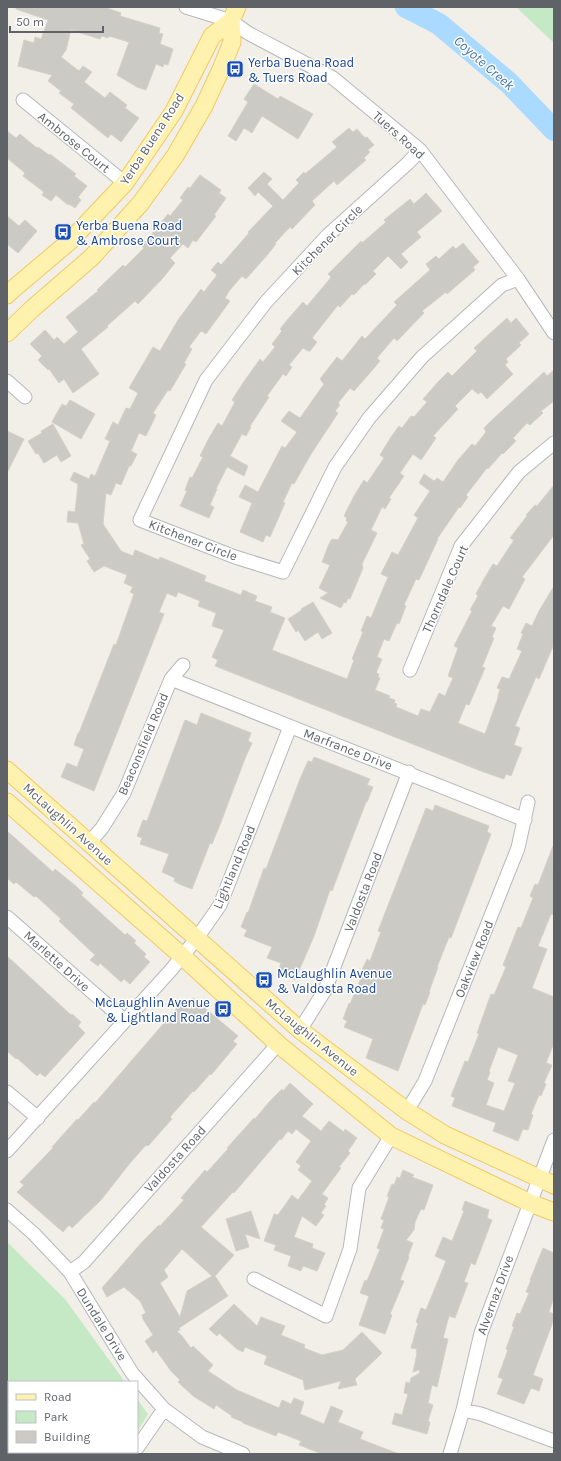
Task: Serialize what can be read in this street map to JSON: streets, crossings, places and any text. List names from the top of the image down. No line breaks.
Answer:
{"streets":{"main road":["Yerba Buena Road","McLaughlin Avenue"],"street":["Tuers Road","Ambrose Court","Kitchener Circle","Thorndale Court","Beaconsfield Road","Marfrance Drive","Lightland Road","Valdosta Road","Oakview Road","Marlette Drive","Alvernaz Drive","Dundale Drive"]},"crossings":[["Tuers Road","Yerba Buena Road"],["Tuers Road","Kitchener Circle"],["Yerba Buena Road","Ambrose Court"],["Beaconsfield Road","Marfrance Drive"],["Beaconsfield Road","McLaughlin Avenue"],["Marfrance Drive","Lightland Road"],["Marfrance Drive","Valdosta Road"],["Marfrance Drive","Oakview Road"],["McLaughlin Avenue","Lightland Road"],["McLaughlin Avenue","Valdosta Road"],["McLaughlin Avenue","Oakview Road"],["McLaughlin Avenue","Alvernaz Drive"],["Lightland Road","Marlette Drive"],["Valdosta Road","Dundale Drive"]],"water":["Coyote Creek"],"places":{"bus stop":["Yerba Buena Road & Tuers Road","Yerba Buena Road & Ambrose Court","McLaughlin Avenue & Valdosta Road","McLaughlin Avenue & Lightland Road"]},"legend":["Road","Park","Building"],"scale_bar":"50 m"}
